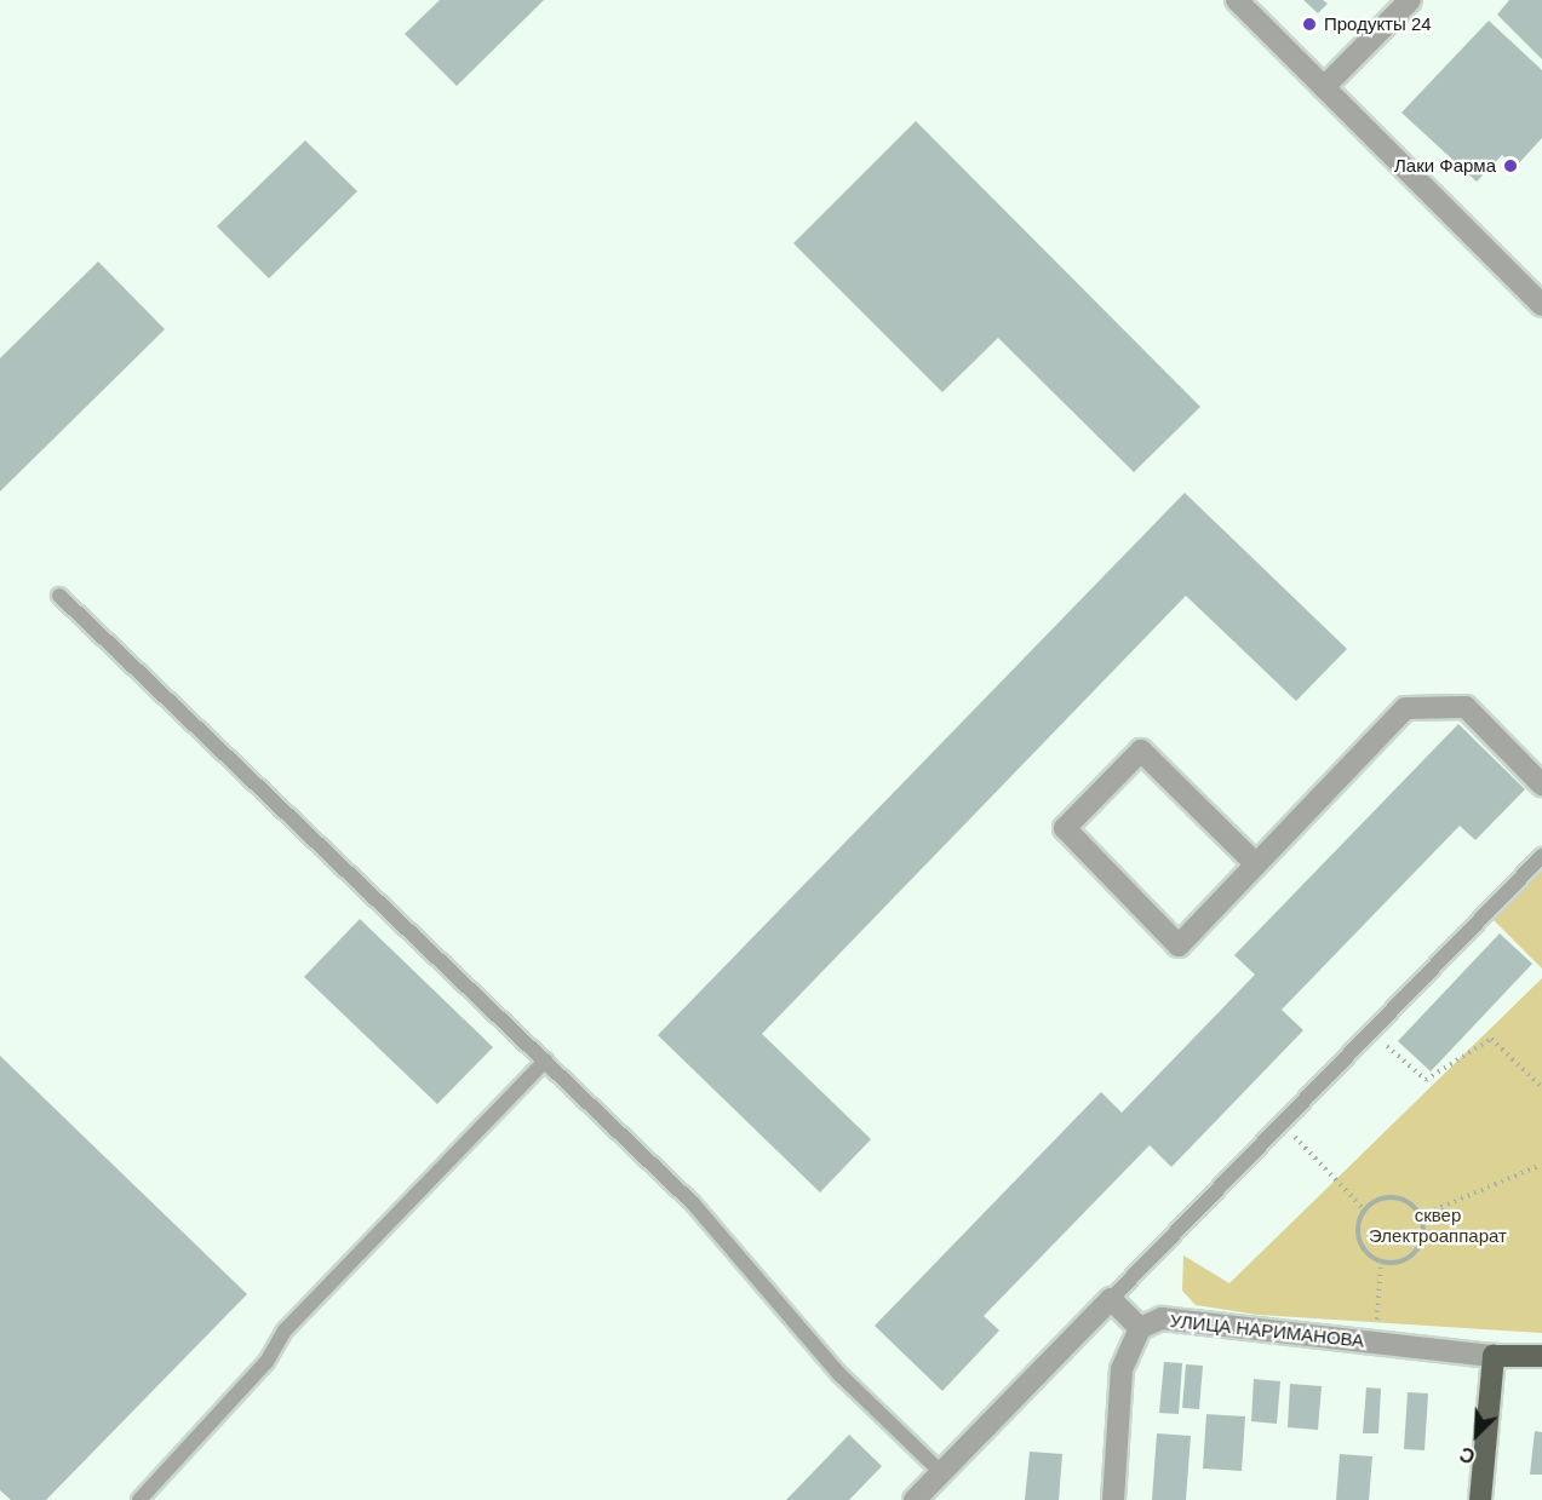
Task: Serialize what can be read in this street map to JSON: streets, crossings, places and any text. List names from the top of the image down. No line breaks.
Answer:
{"streets":{"main road":["УЛИЦА НАРИМАНОВА"]},"parks":["cквер Электроаппарат"],"places":["Продукты 24","Лаки Фарма"],"north":"bottom left"}
